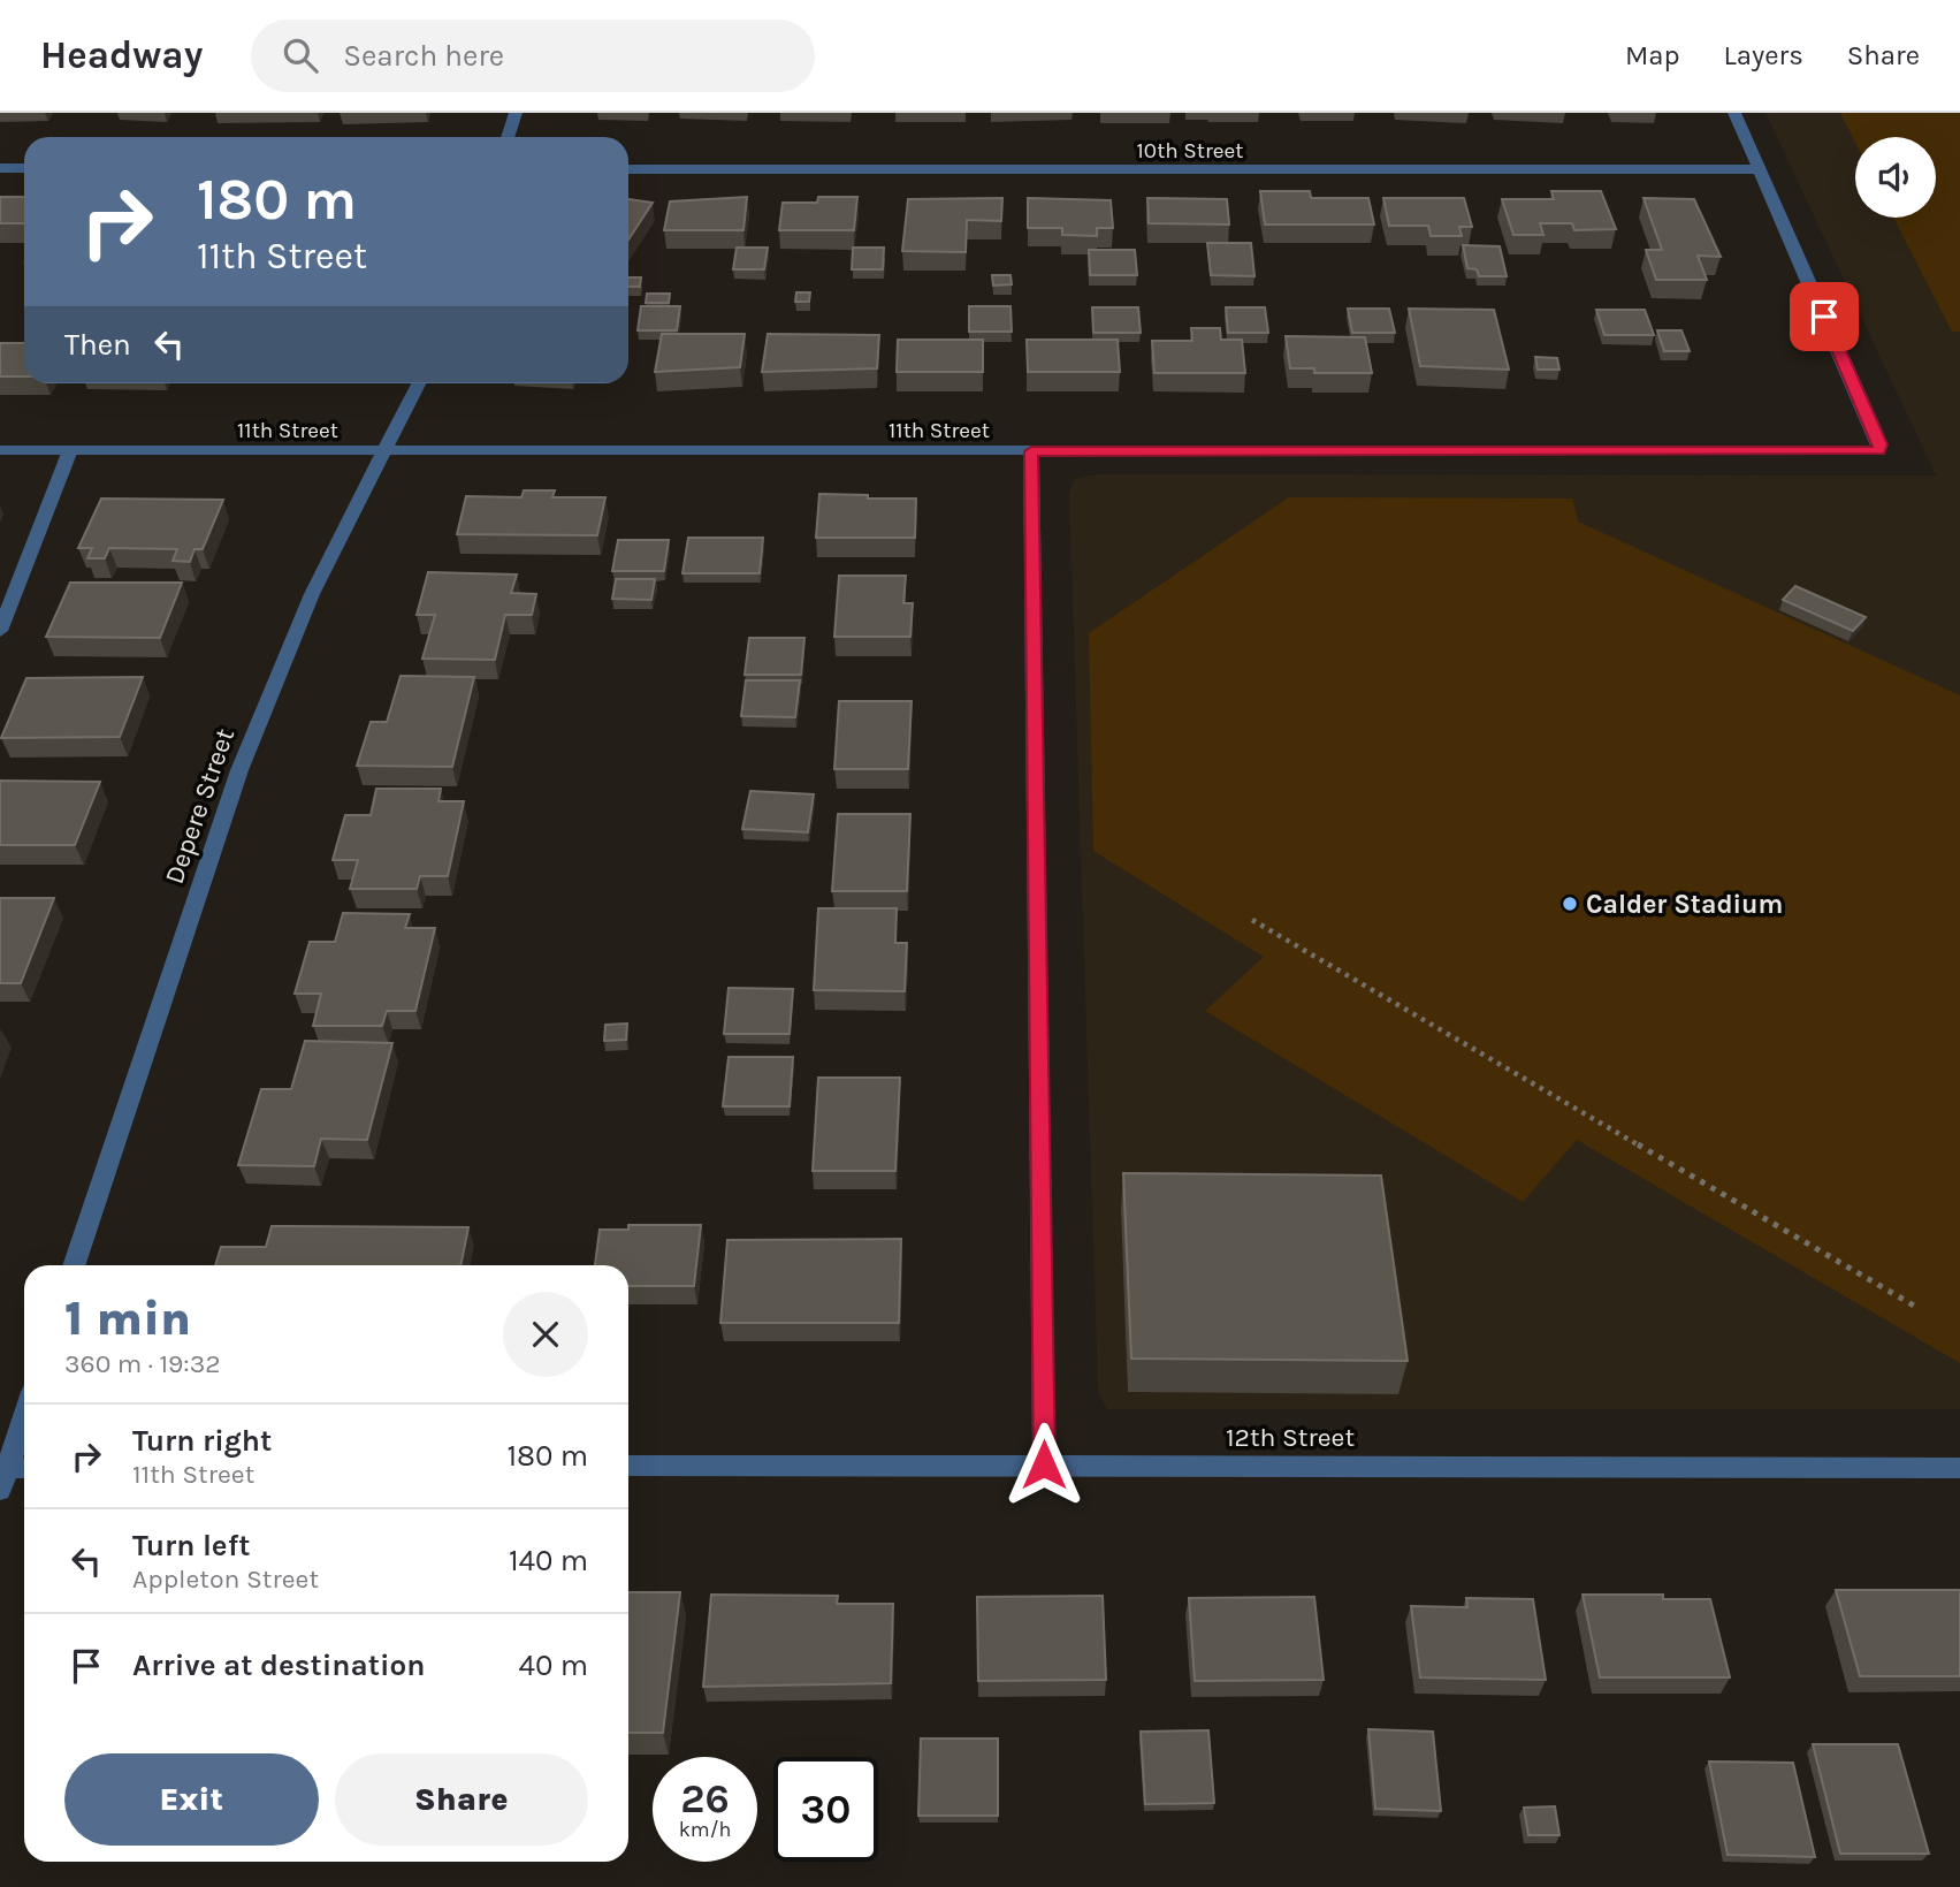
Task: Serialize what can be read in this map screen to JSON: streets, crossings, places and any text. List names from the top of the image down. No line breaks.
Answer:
{"streets":{"street":["10th Street","11th Street","Depere Street","12th Street"]},"crossings":[["10th Street","11th Street"],["11th Street","Depere Street"]],"places":["Calder Stadium"],"page":{"header":"Headway","search":"Search here","nav":["Map","Layers","Share"],"turn":["180 m","11th Street"],"then":"Then","heading":["1 min","360 m · 19:32"],"list":[{"name":"Turn right","note":"11th Street","value":"180 m"},{"name":"Turn left","note":"Appleton Street","value":"140 m"},{"name":"Arrive at destination","value":"40 m"}],"buttons":["Exit","Share"],"speed":"26 km/h","limit":"30"}}
